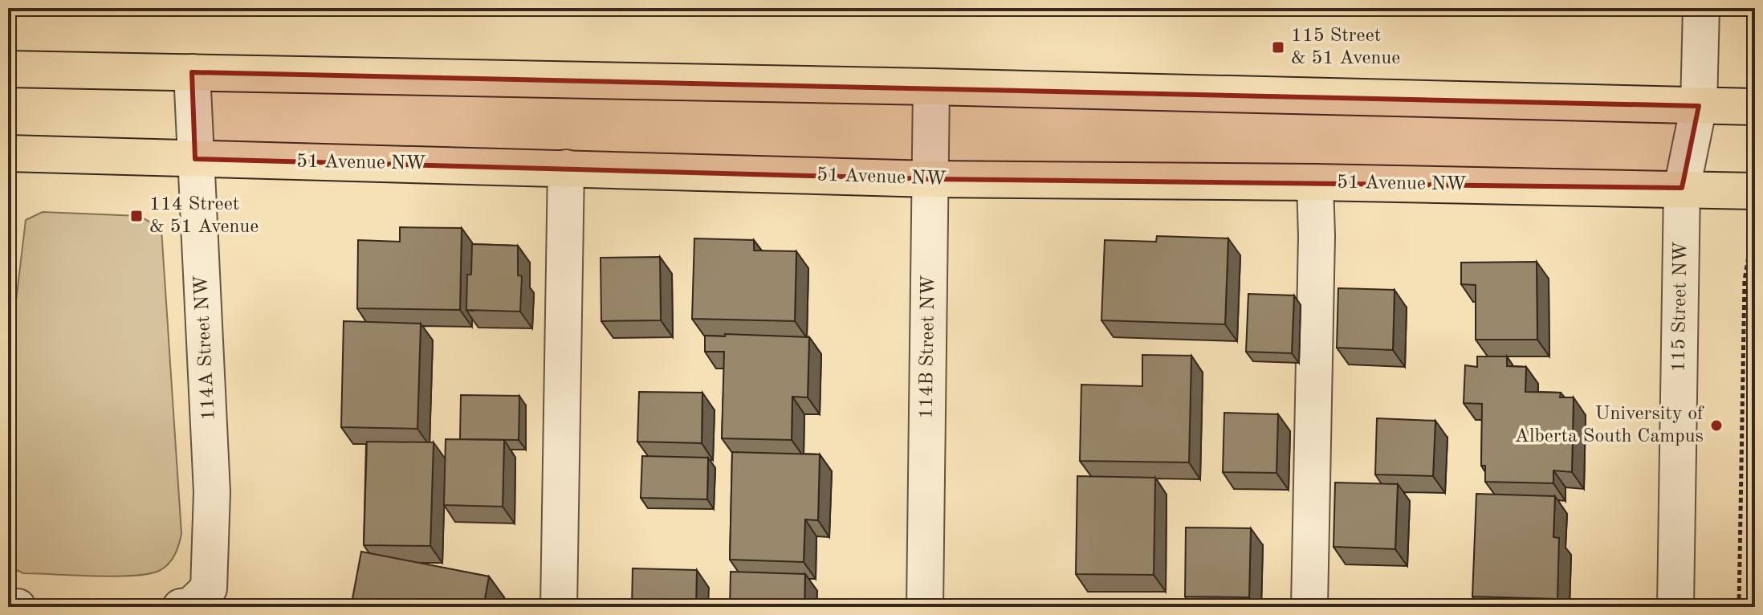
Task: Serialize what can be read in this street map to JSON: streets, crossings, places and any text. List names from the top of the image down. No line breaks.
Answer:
{"streets":{"main road":["51 Avenue NW"],"street":["115 Street NW","114B Street NW","114A Street NW"]},"crossings":[["51 Avenue NW","115 Street NW"],["51 Avenue NW","114B Street NW"],["51 Avenue NW","114A Street NW"]],"places":{"transit":["115 Street & 51 Avenue","114 Street & 51 Avenue"],"other":["University of Alberta South Campus"]}}
